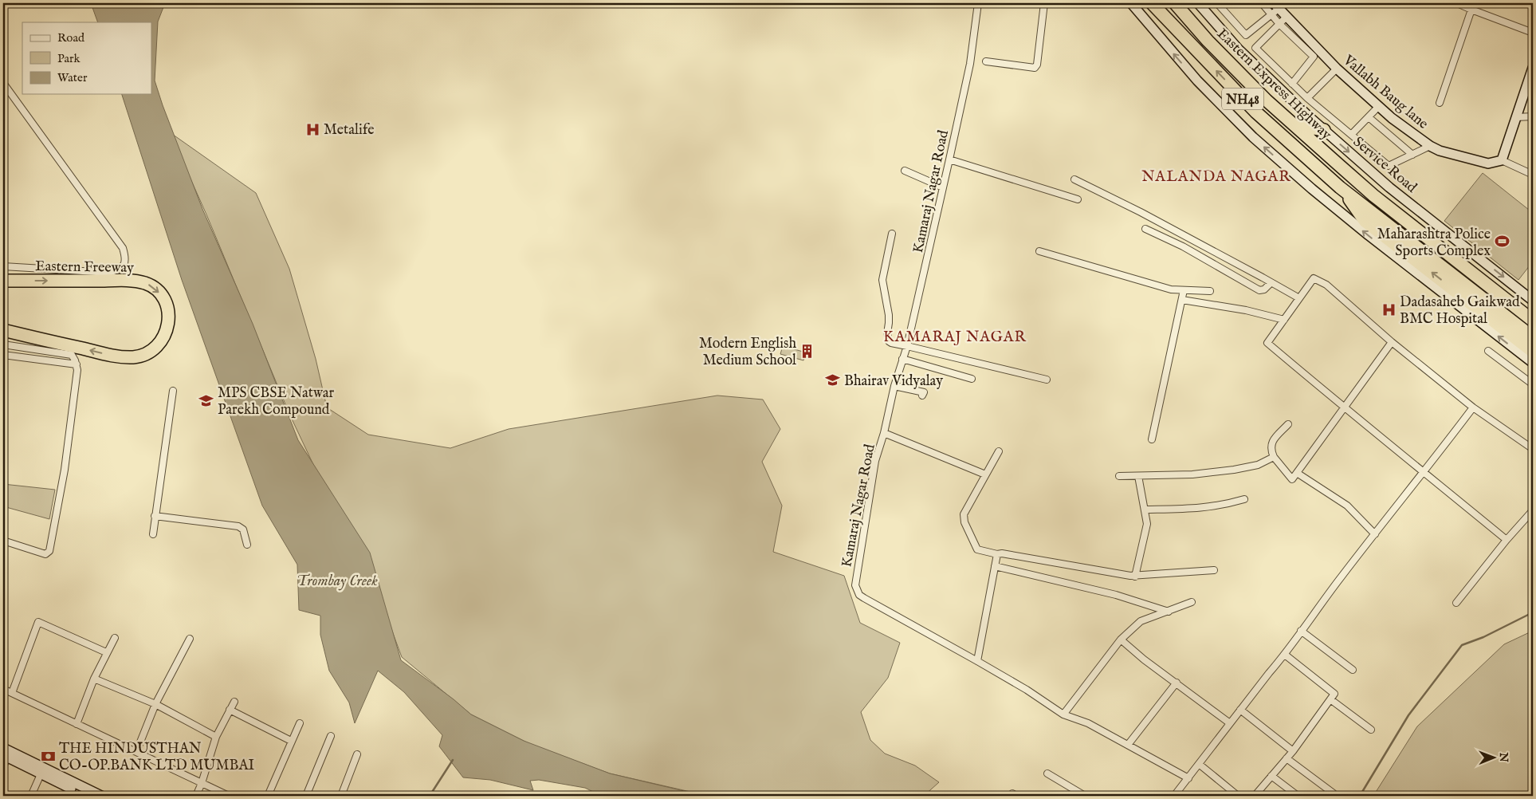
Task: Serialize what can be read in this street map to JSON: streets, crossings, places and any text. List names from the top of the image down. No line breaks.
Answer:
{"streets":{"highway":["Eastern Express Highway","NH48","Eastern Freeway"],"street":["Vallabh Baug lane","Service Road","Kamaraj Nagar Road"]},"crossings":[["Eastern Express Highway","NH48"]],"districts":["NALANDA NAGAR","KAMARAJ NAGAR"],"water":["Trombay Creek"],"places":{"hospital":["Metalife","Dadasaheb Gaikwad BMC Hospital"],"sports":["Maharashtra Police Sports Complex"],"building":["Modern English Medium School"],"school or university":["Bhairav Vidyalay","MPS CBSE Natwar Parekh Compound"],"bank":["THE HINDUSTHAN CO-OP.BANK LTD MUMBAI"]},"legend":["Road","Park","Water"],"north":"right"}
